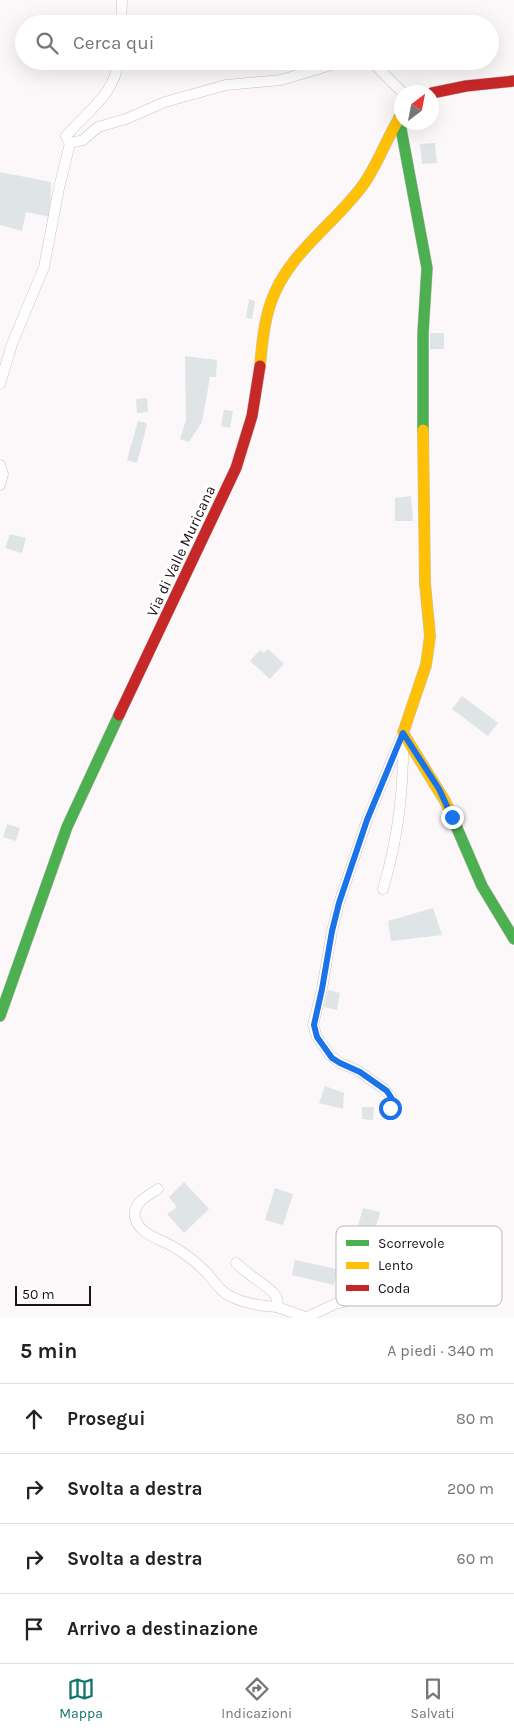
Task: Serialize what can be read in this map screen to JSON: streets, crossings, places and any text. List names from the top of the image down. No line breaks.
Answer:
{"streets":{"street":["Via di Valle Muricana"]},"legend":["Scorrevole","Lento","Coda"],"scale_bar":"50 m","north":"top right","page":{"search":"Cerca qui","scale":"50 m","heading":["5 min","A piedi · 340 m"],"list":[["Prosegui","80 m"],["Svolta a destra","200 m"],["Svolta a destra","60 m"],"Arrivo a destinazione"],"nav":["Mappa","Indicazioni","Salvati"]}}
